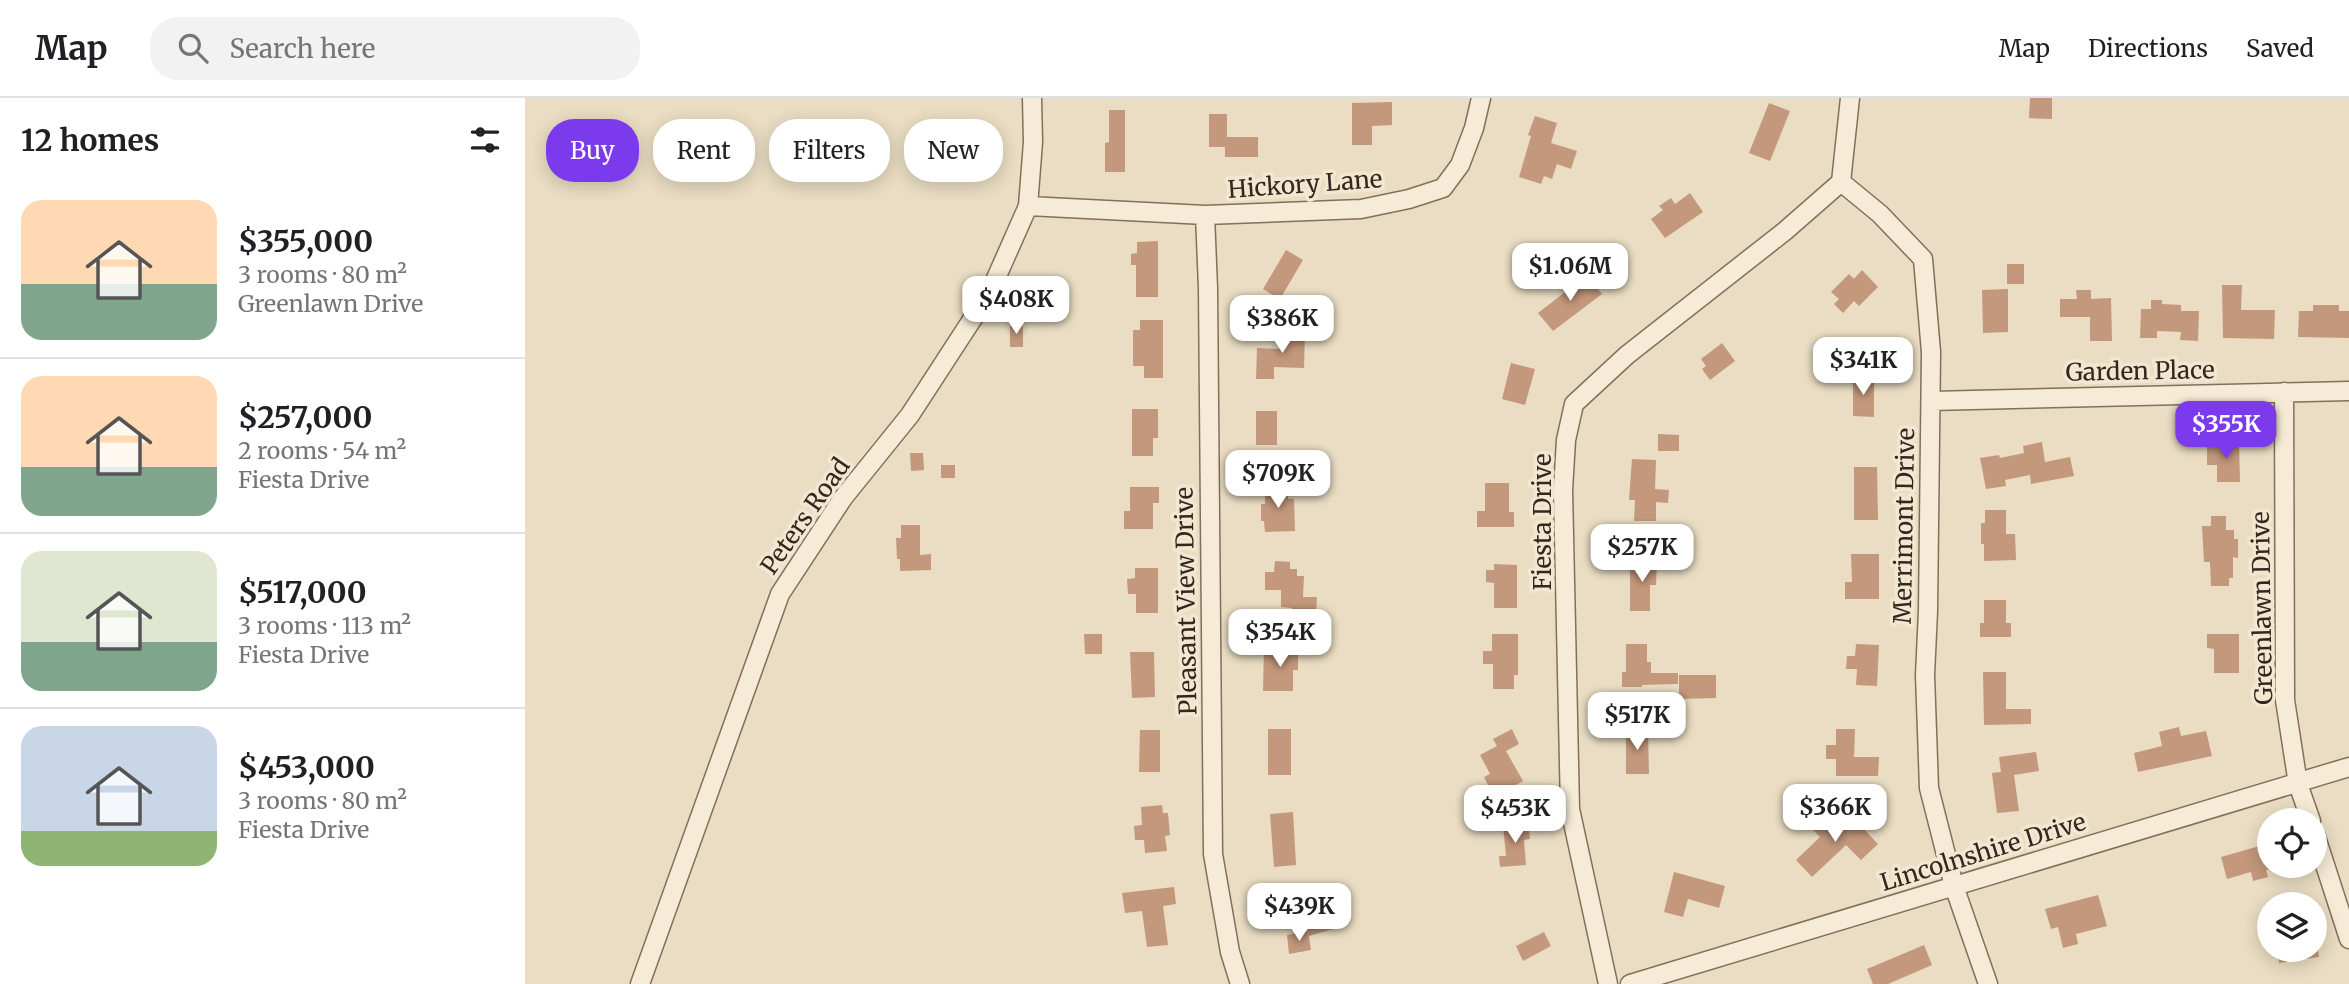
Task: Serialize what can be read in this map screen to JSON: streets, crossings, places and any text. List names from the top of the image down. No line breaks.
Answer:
{"streets":{"street":["Hickory Lane","Garden Place","Peters Road","Fiesta Drive","Merrimont Drive","Pleasant View Drive","Greenlawn Drive","Lincolnshire Drive"]},"crossings":[["Hickory Lane","Peters Road"],["Hickory Lane","Pleasant View Drive"],["Garden Place","Merrimont Drive"],["Garden Place","Greenlawn Drive"],["Fiesta Drive","Merrimont Drive"],["Merrimont Drive","Lincolnshire Drive"],["Greenlawn Drive","Lincolnshire Drive"]],"page":{"header":"Map","search":"Search here","nav":["Map","Directions","Saved"],"heading":"12 homes","chip":["Buy","Rent","Filters","New"],"list":[{"name":"$355,000","note":"3 rooms · 80 m² · Greenlawn Drive"},{"name":"$257,000","note":"2 rooms · 54 m² · Fiesta Drive"},{"name":"$517,000","note":"3 rooms · 113 m² · Fiesta Drive"},{"name":"$453,000","note":"3 rooms · 80 m² · Fiesta Drive"}],"price":["$1.06M","$408K","$386K","$341K","$355K","$709K","$257K","$354K","$517K","$366K","$453K","$439K"]}}
